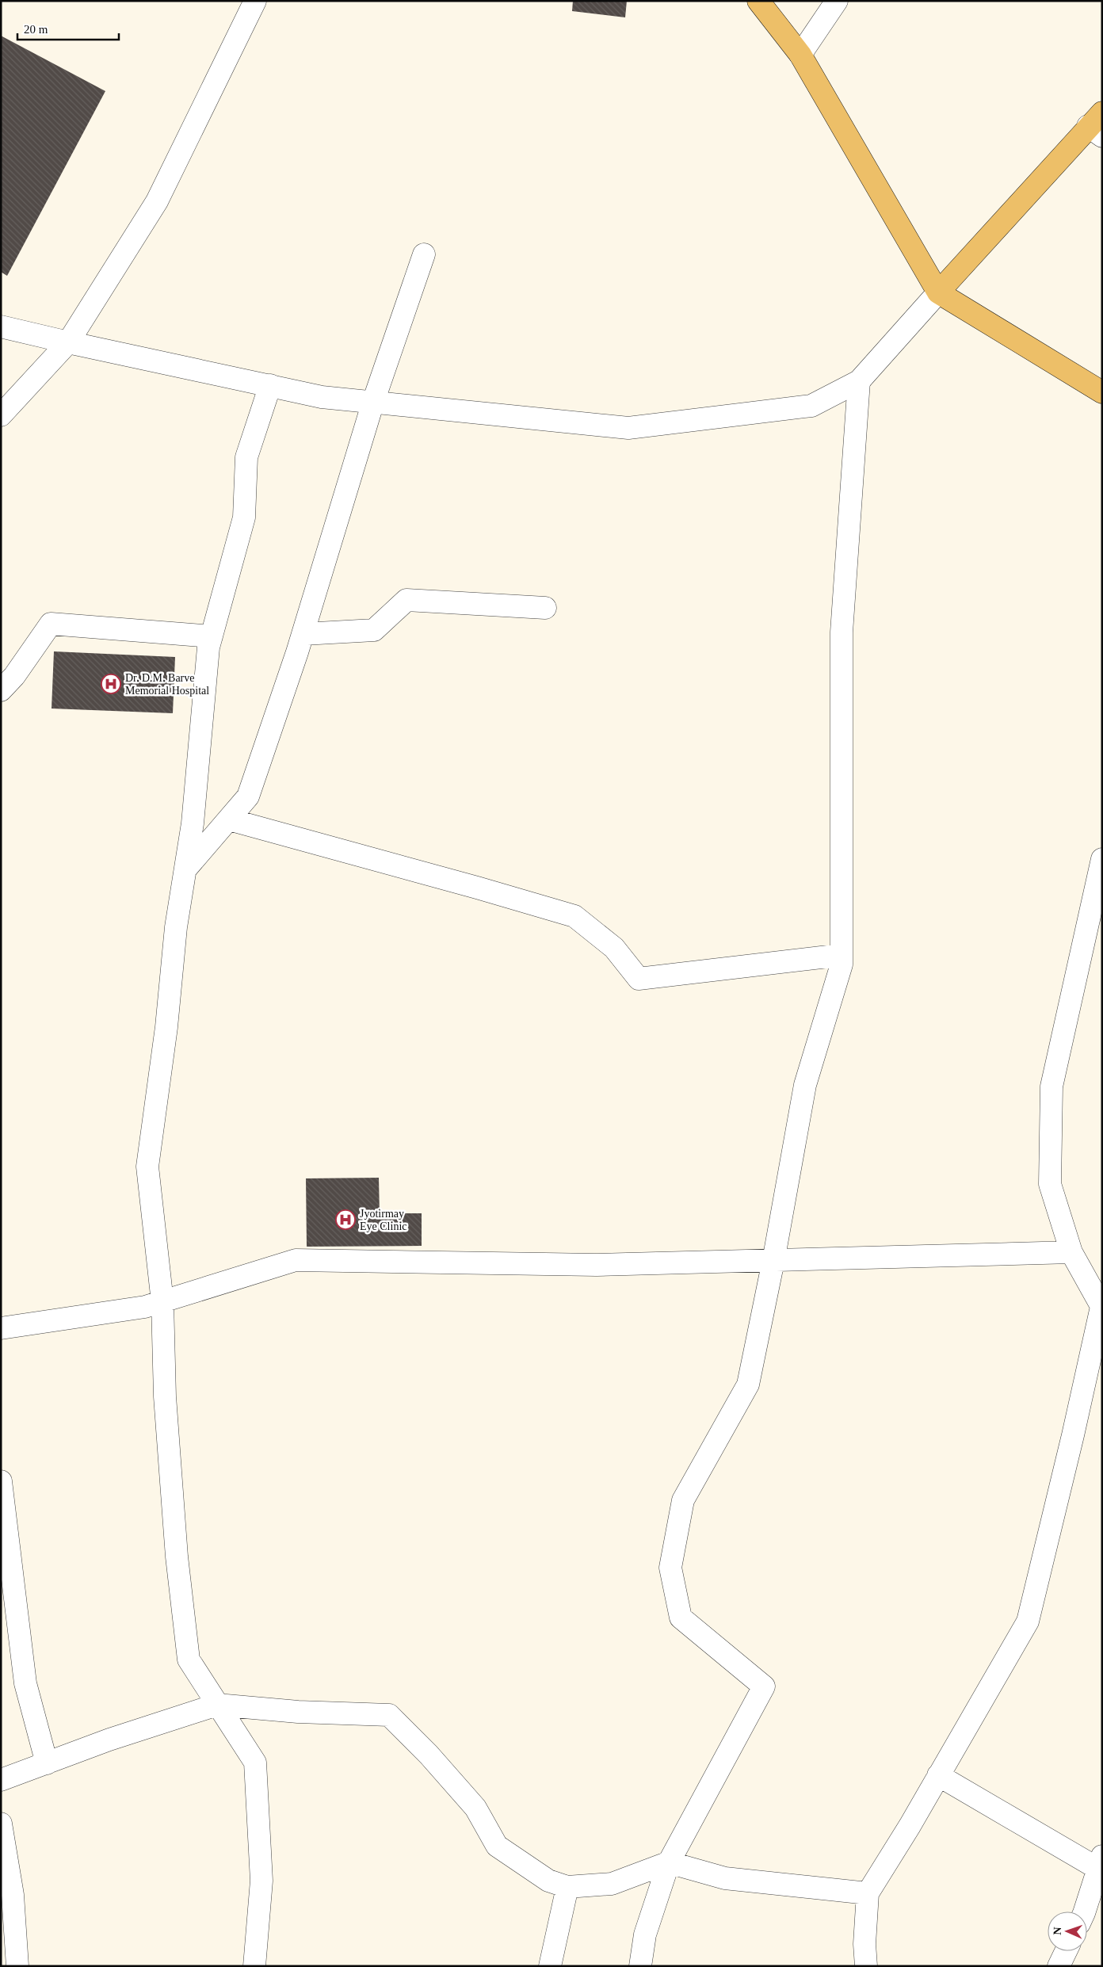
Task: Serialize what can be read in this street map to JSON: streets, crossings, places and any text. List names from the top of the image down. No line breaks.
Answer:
{"places":{"hospital":["Dr. D.M. Barve Memorial Hospital","Jyotirmay Eye Clinic"]},"scale_bar":"20 m","north":"left"}
